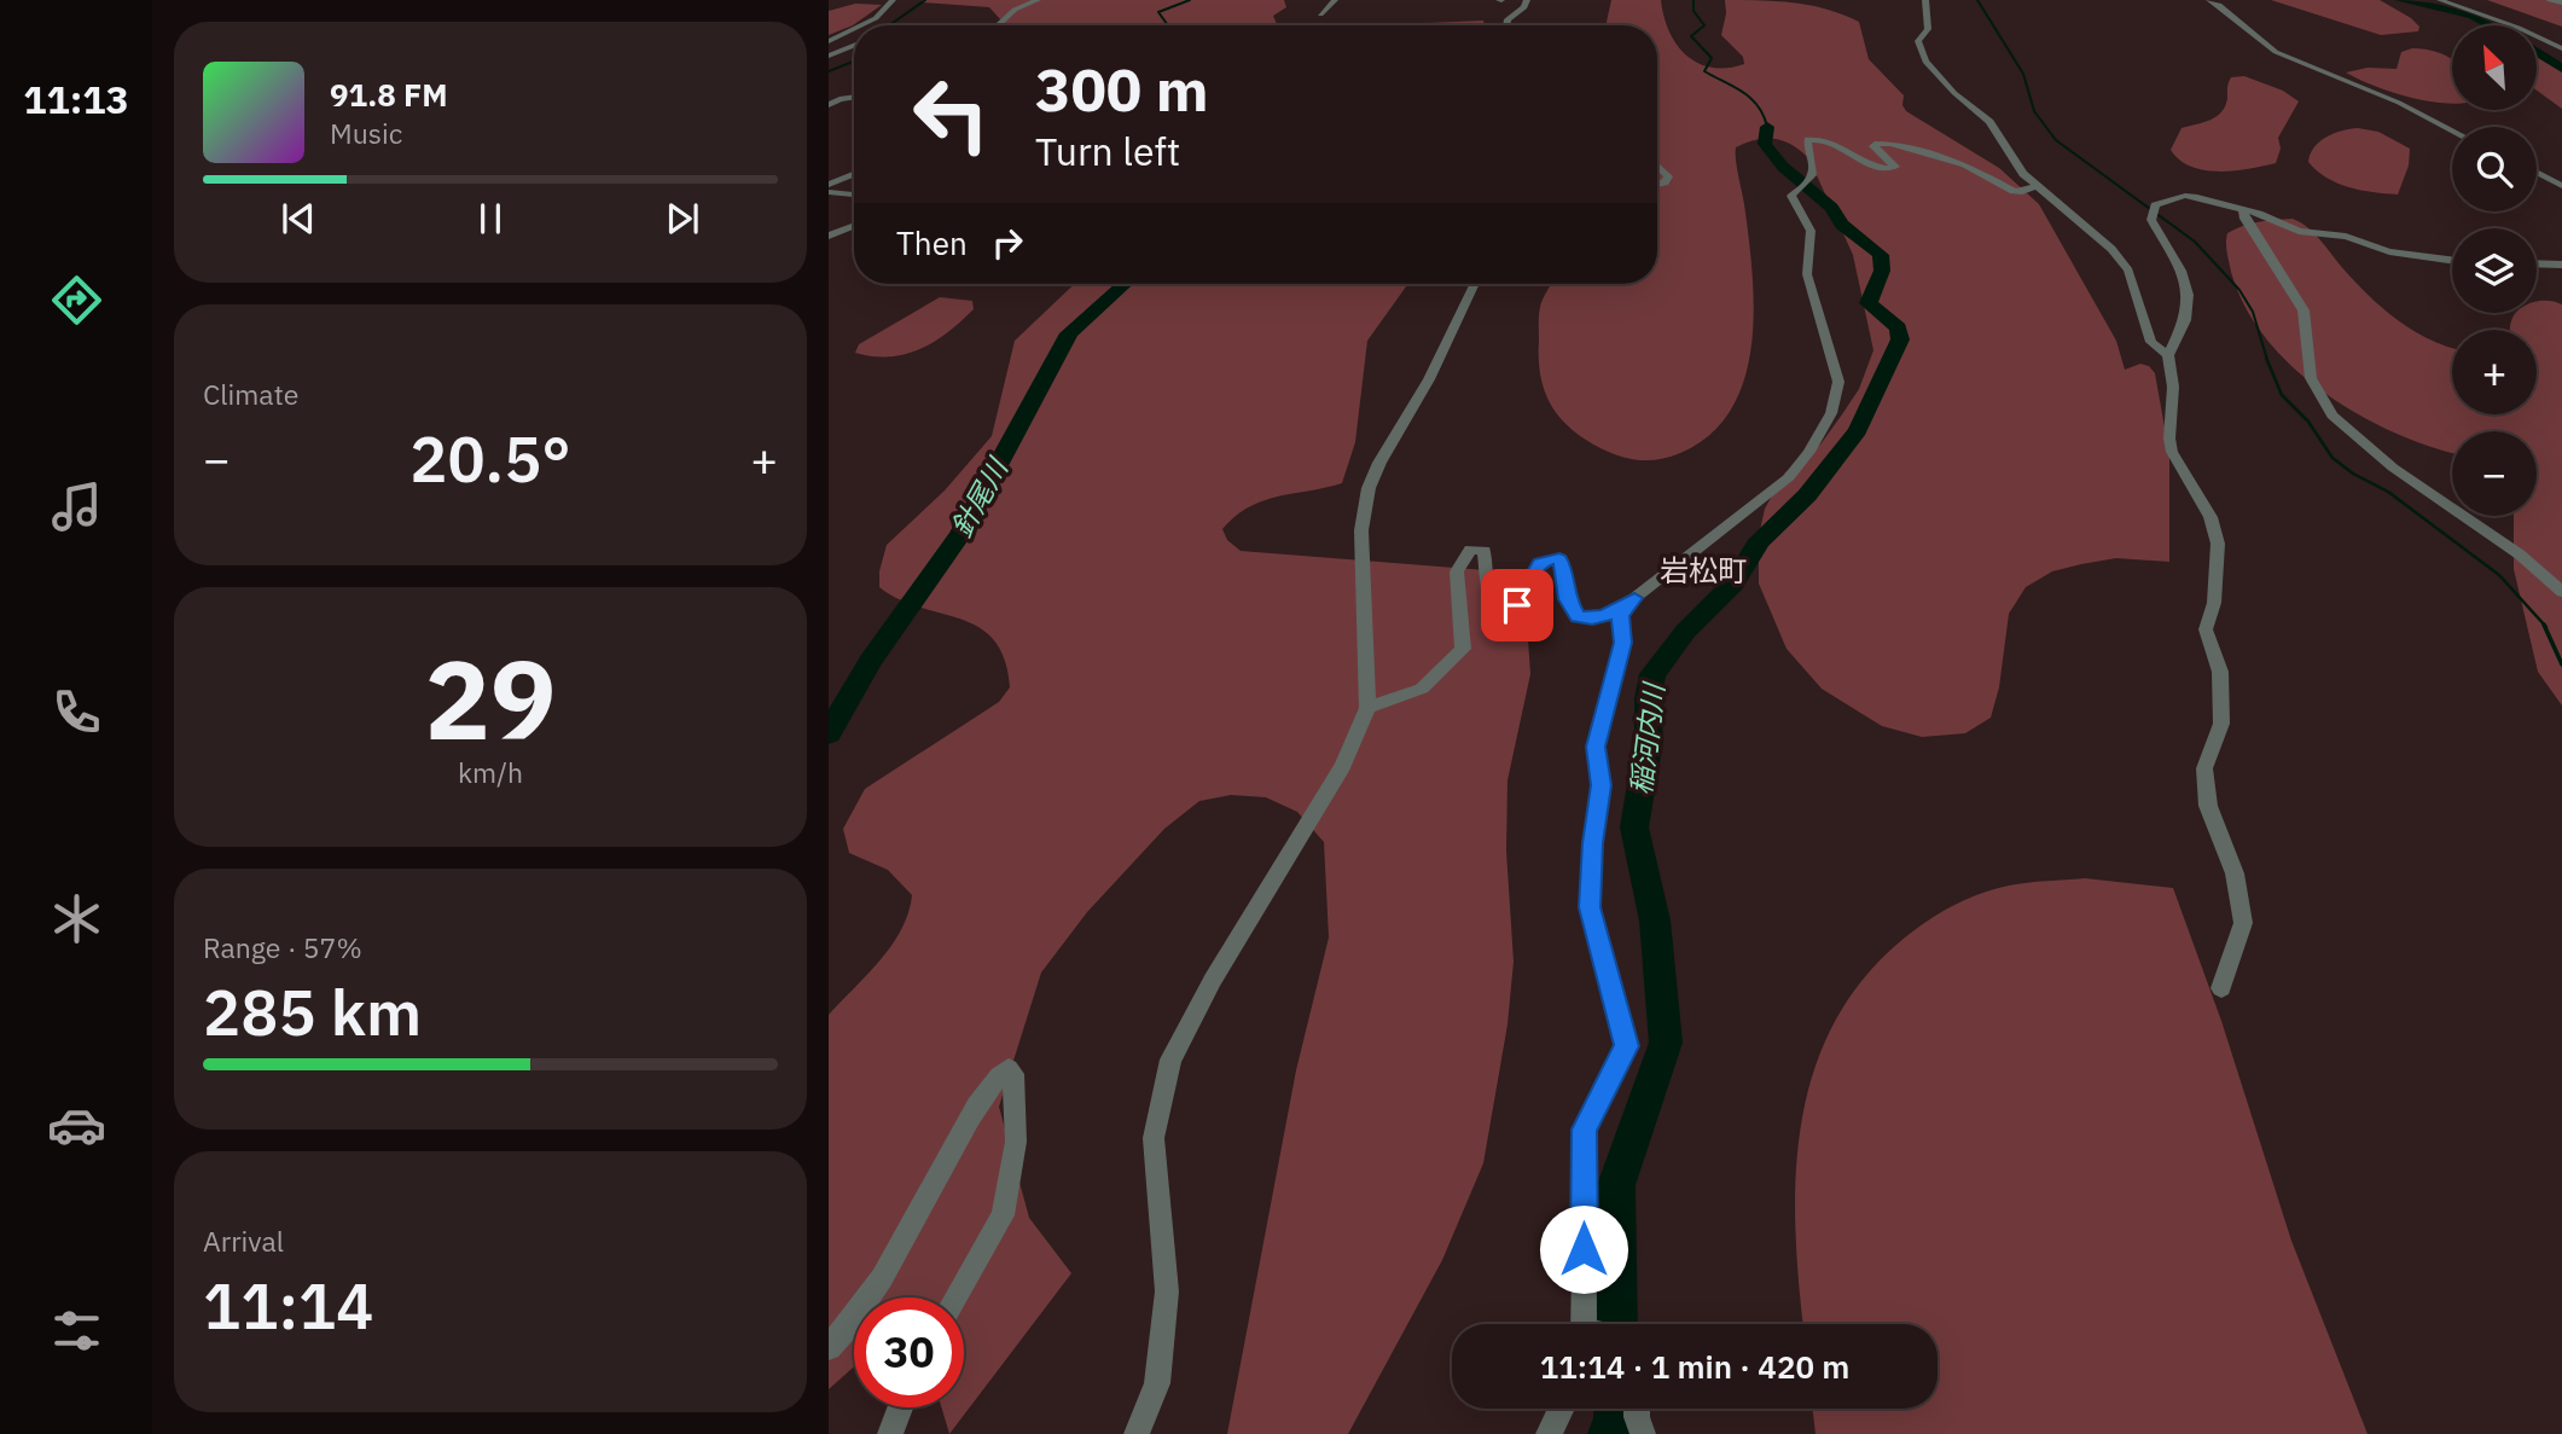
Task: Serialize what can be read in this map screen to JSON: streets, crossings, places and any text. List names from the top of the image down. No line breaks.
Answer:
{"districts":["岩松町"],"water":["針尾川","稲河内川"],"north":"top left","page":{"tabs":"11:13","map_buttons":["+","−"],"turn":["300 m","Turn left"],"song":["91.8 FM","Music"],"then":"Then","tile":["Climate",["29","km/h"],["Range · 57%","285 km"],["Arrival","11:14"]],"heat":["−","20.5°","+"],"limit":"30","trip":"11:14 · 1 min · 420 m"}}
